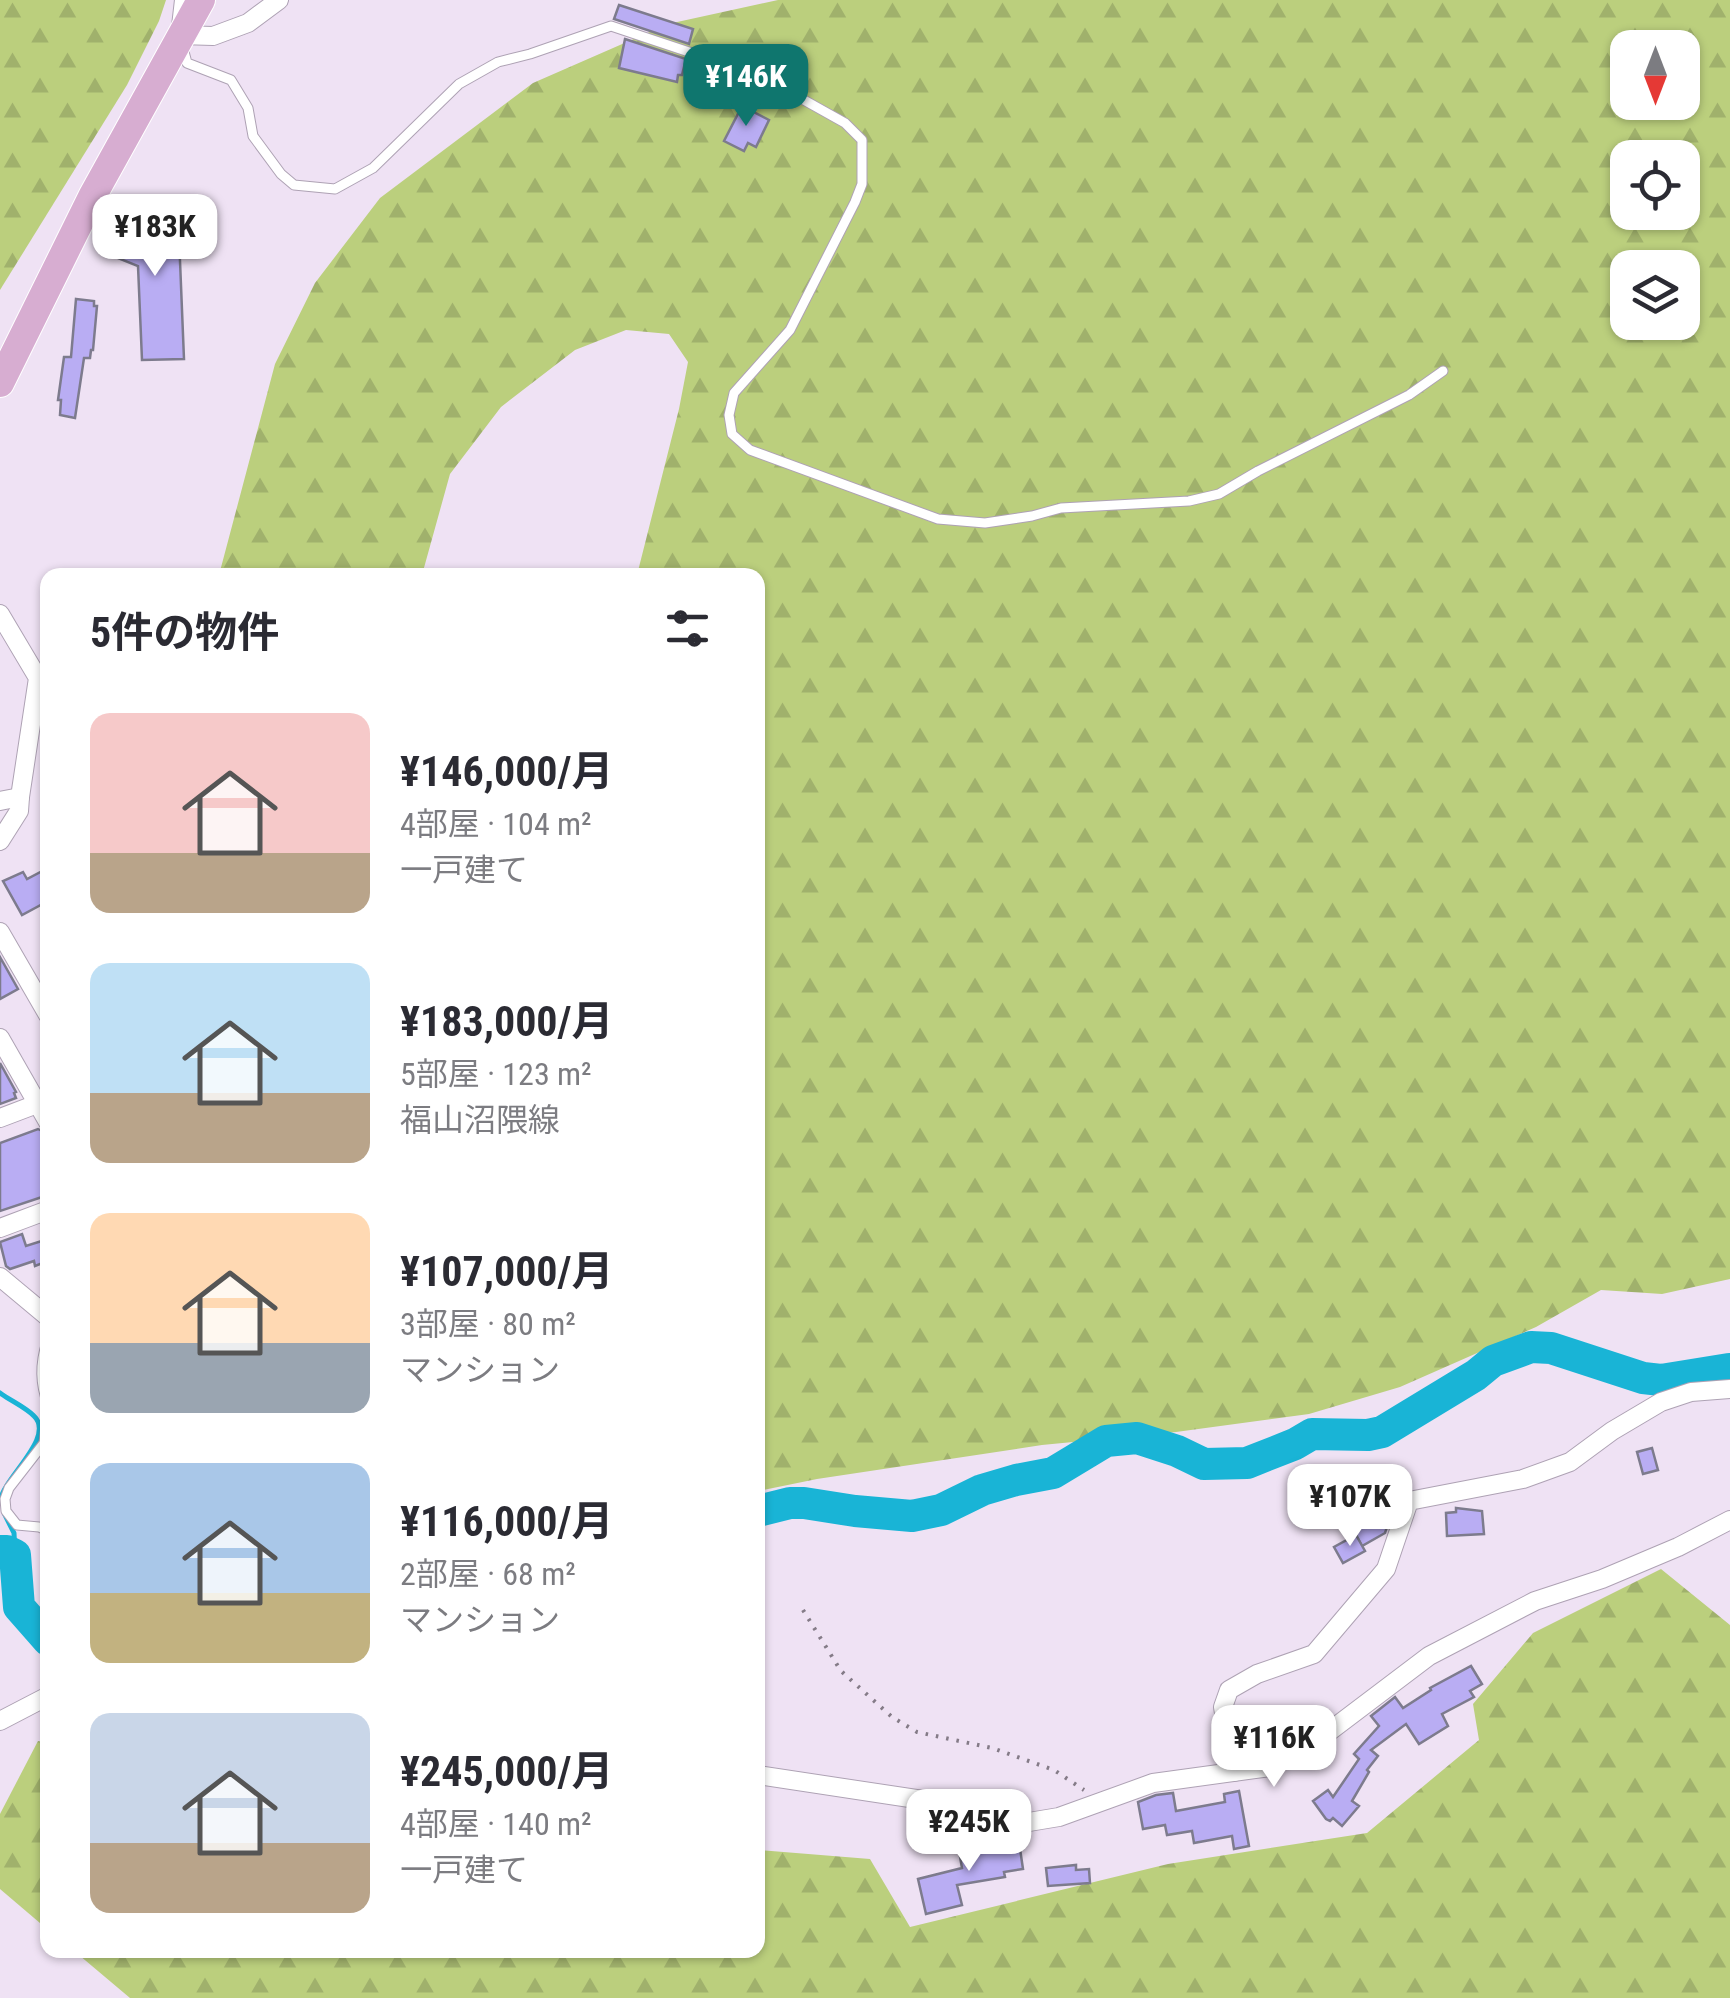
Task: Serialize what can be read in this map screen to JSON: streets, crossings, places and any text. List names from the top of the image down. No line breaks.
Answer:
{"north":"bottom","page":{"price":["¥146K","¥183K","¥107K","¥116K","¥245K"],"heading":"5件の物件","list":[{"name":"¥146,000/月","note":"4部屋 · 104 m² · 一戸建て"},{"name":"¥183,000/月","note":"5部屋 · 123 m² · 福山沼隈線"},{"name":"¥107,000/月","note":"3部屋 · 80 m² · マンション"},{"name":"¥116,000/月","note":"2部屋 · 68 m² · マンション"},{"name":"¥245,000/月","note":"4部屋 · 140 m² · 一戸建て"}]}}
